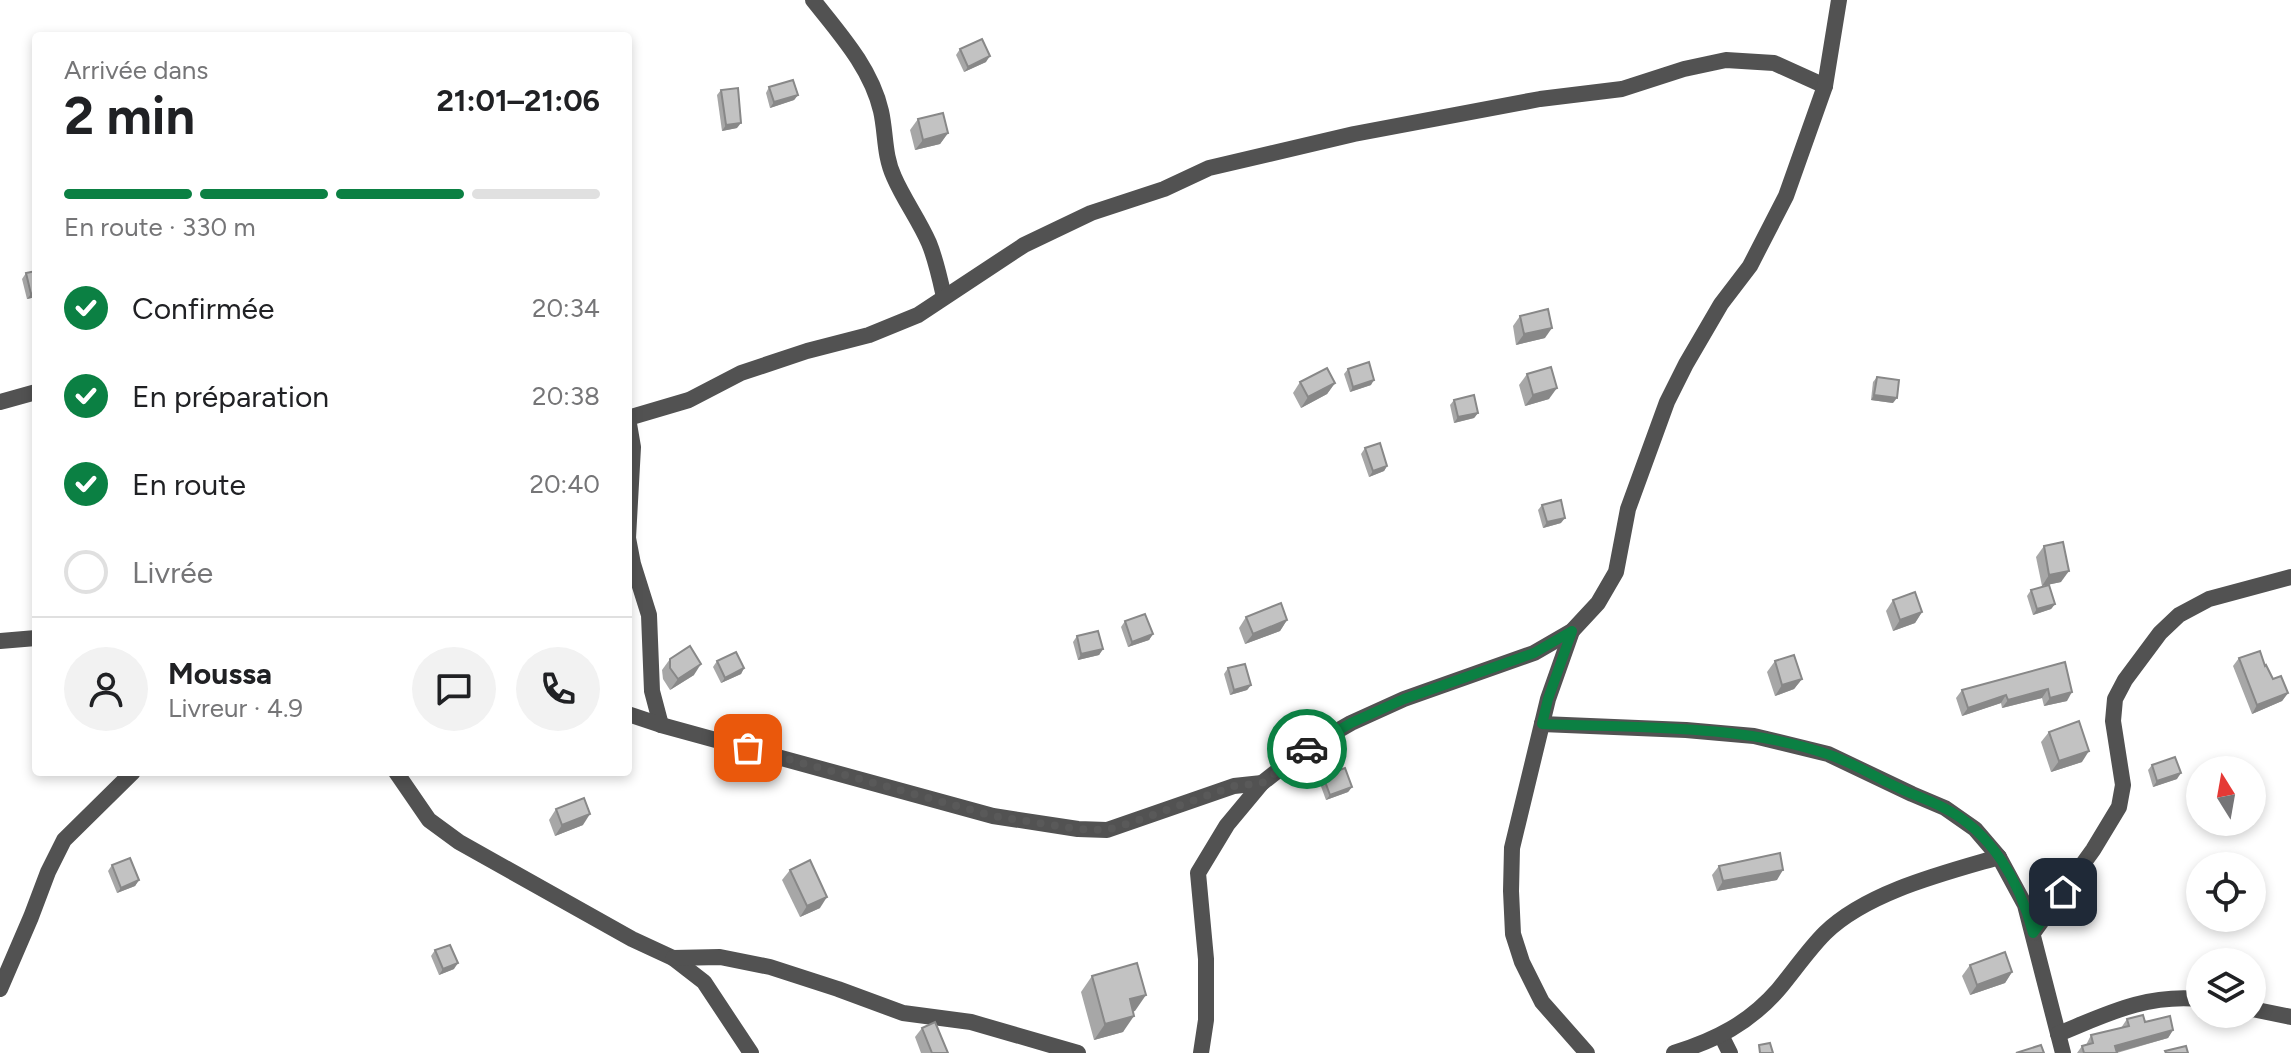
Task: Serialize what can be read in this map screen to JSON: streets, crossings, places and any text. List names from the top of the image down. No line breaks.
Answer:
{"north":"top","page":{"heading":["2 min","Arrivée dans","21:01–21:06"],"panel":["Moussa","Livreur · 4.9"],"bar":"En route · 330 m","list":[["Confirmée","20:34"],["En préparation","20:38"],["En route","20:40"],"Livrée"]}}
